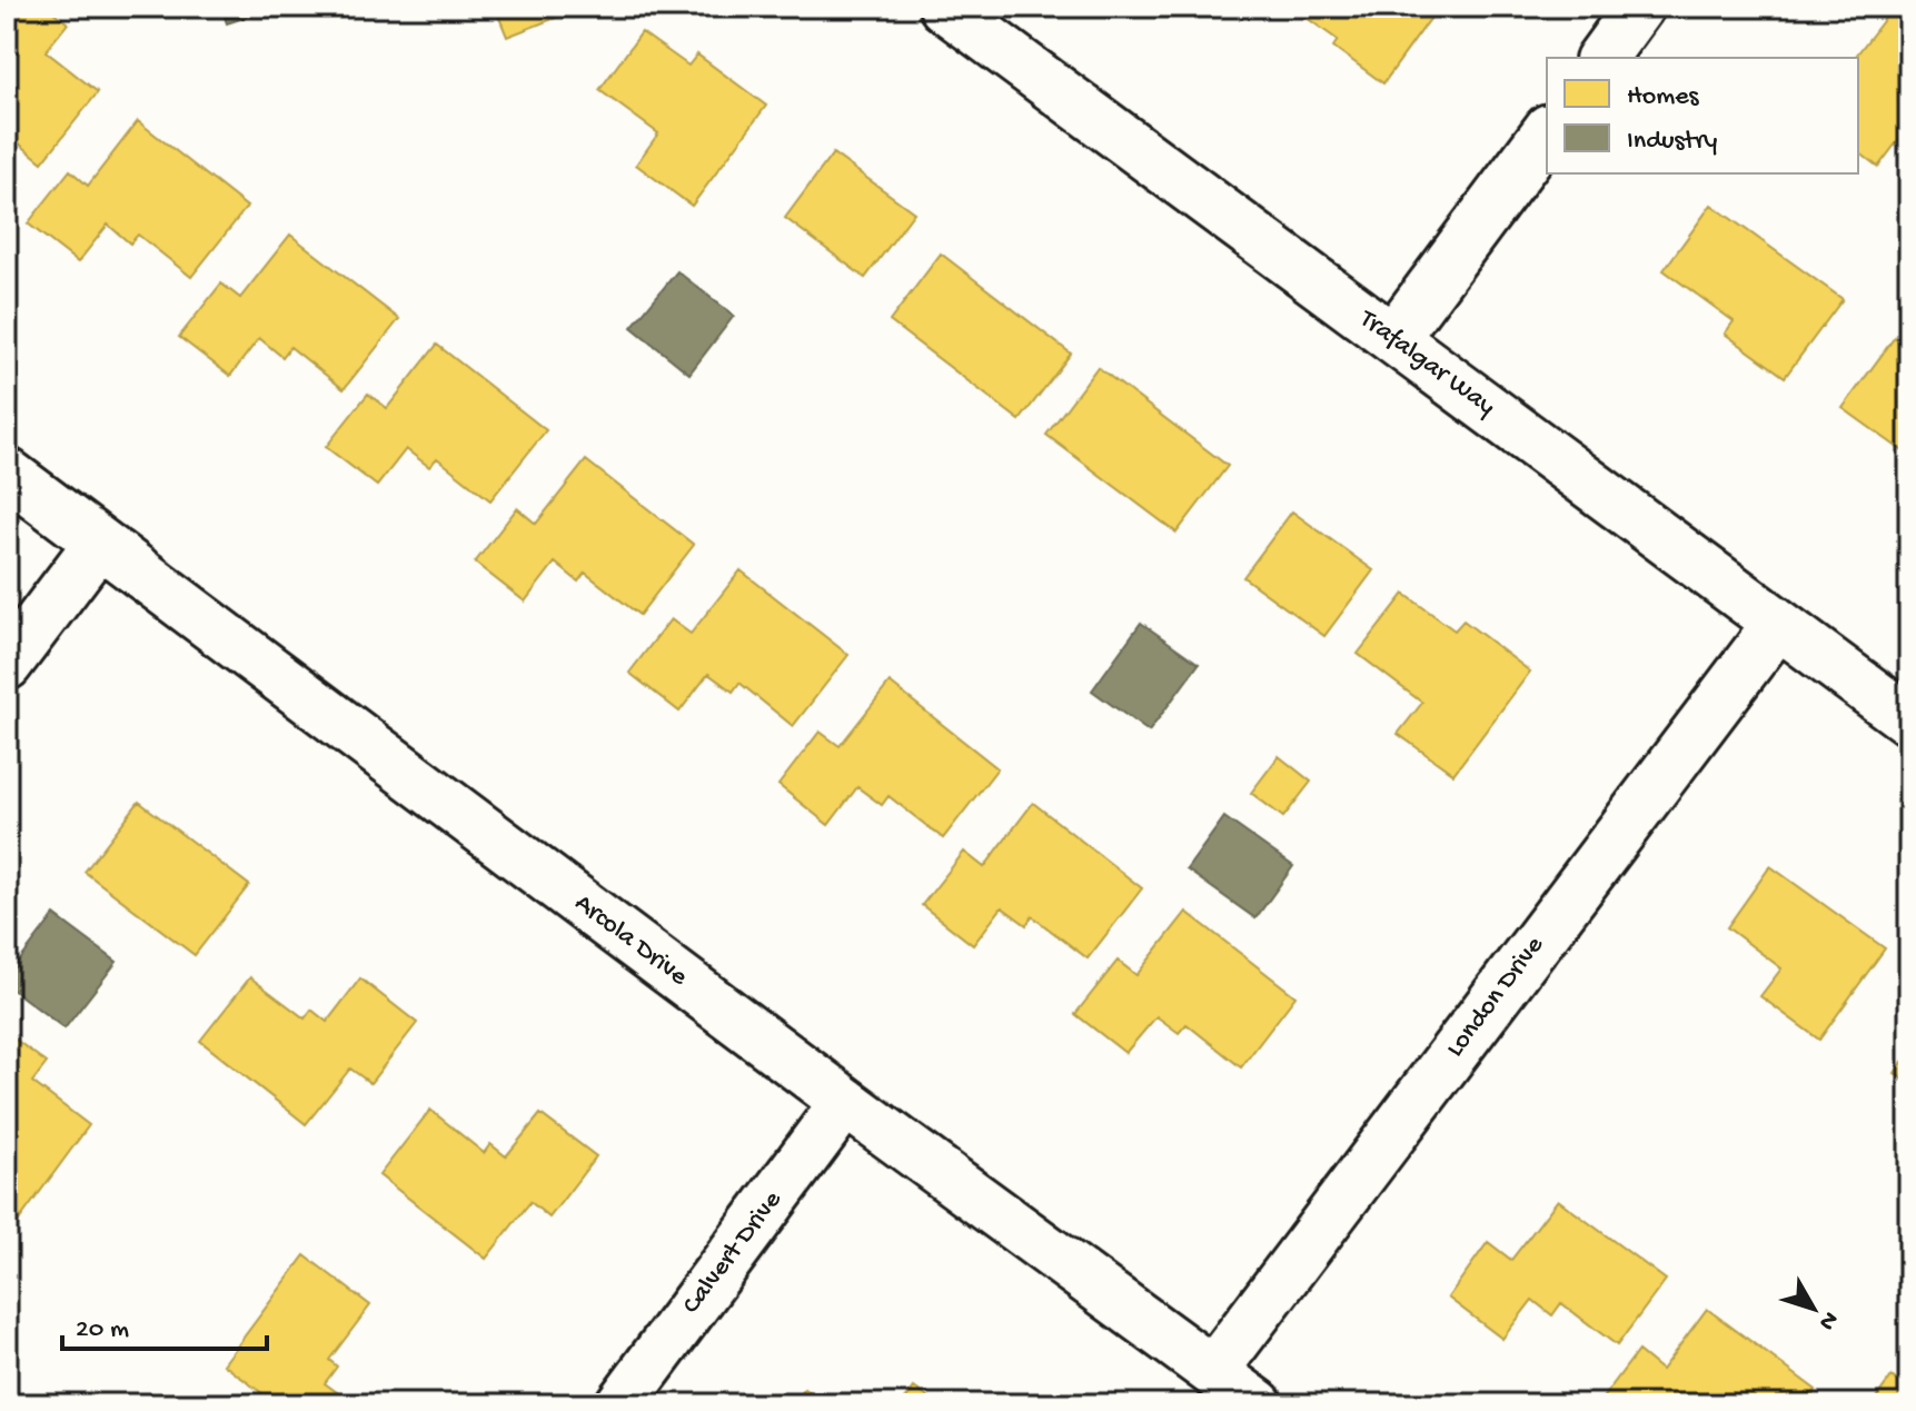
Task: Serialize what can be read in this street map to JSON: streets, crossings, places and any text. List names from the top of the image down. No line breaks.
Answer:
{"streets":{"street":["Trafalgar Way","Arcola Drive","London Drive","Calvert Drive"]},"crossings":[["Trafalgar Way","London Drive"],["Arcola Drive","London Drive"],["Arcola Drive","Calvert Drive"]],"legend":["Homes","Industry"],"scale_bar":"20 m","north":"bottom right"}
